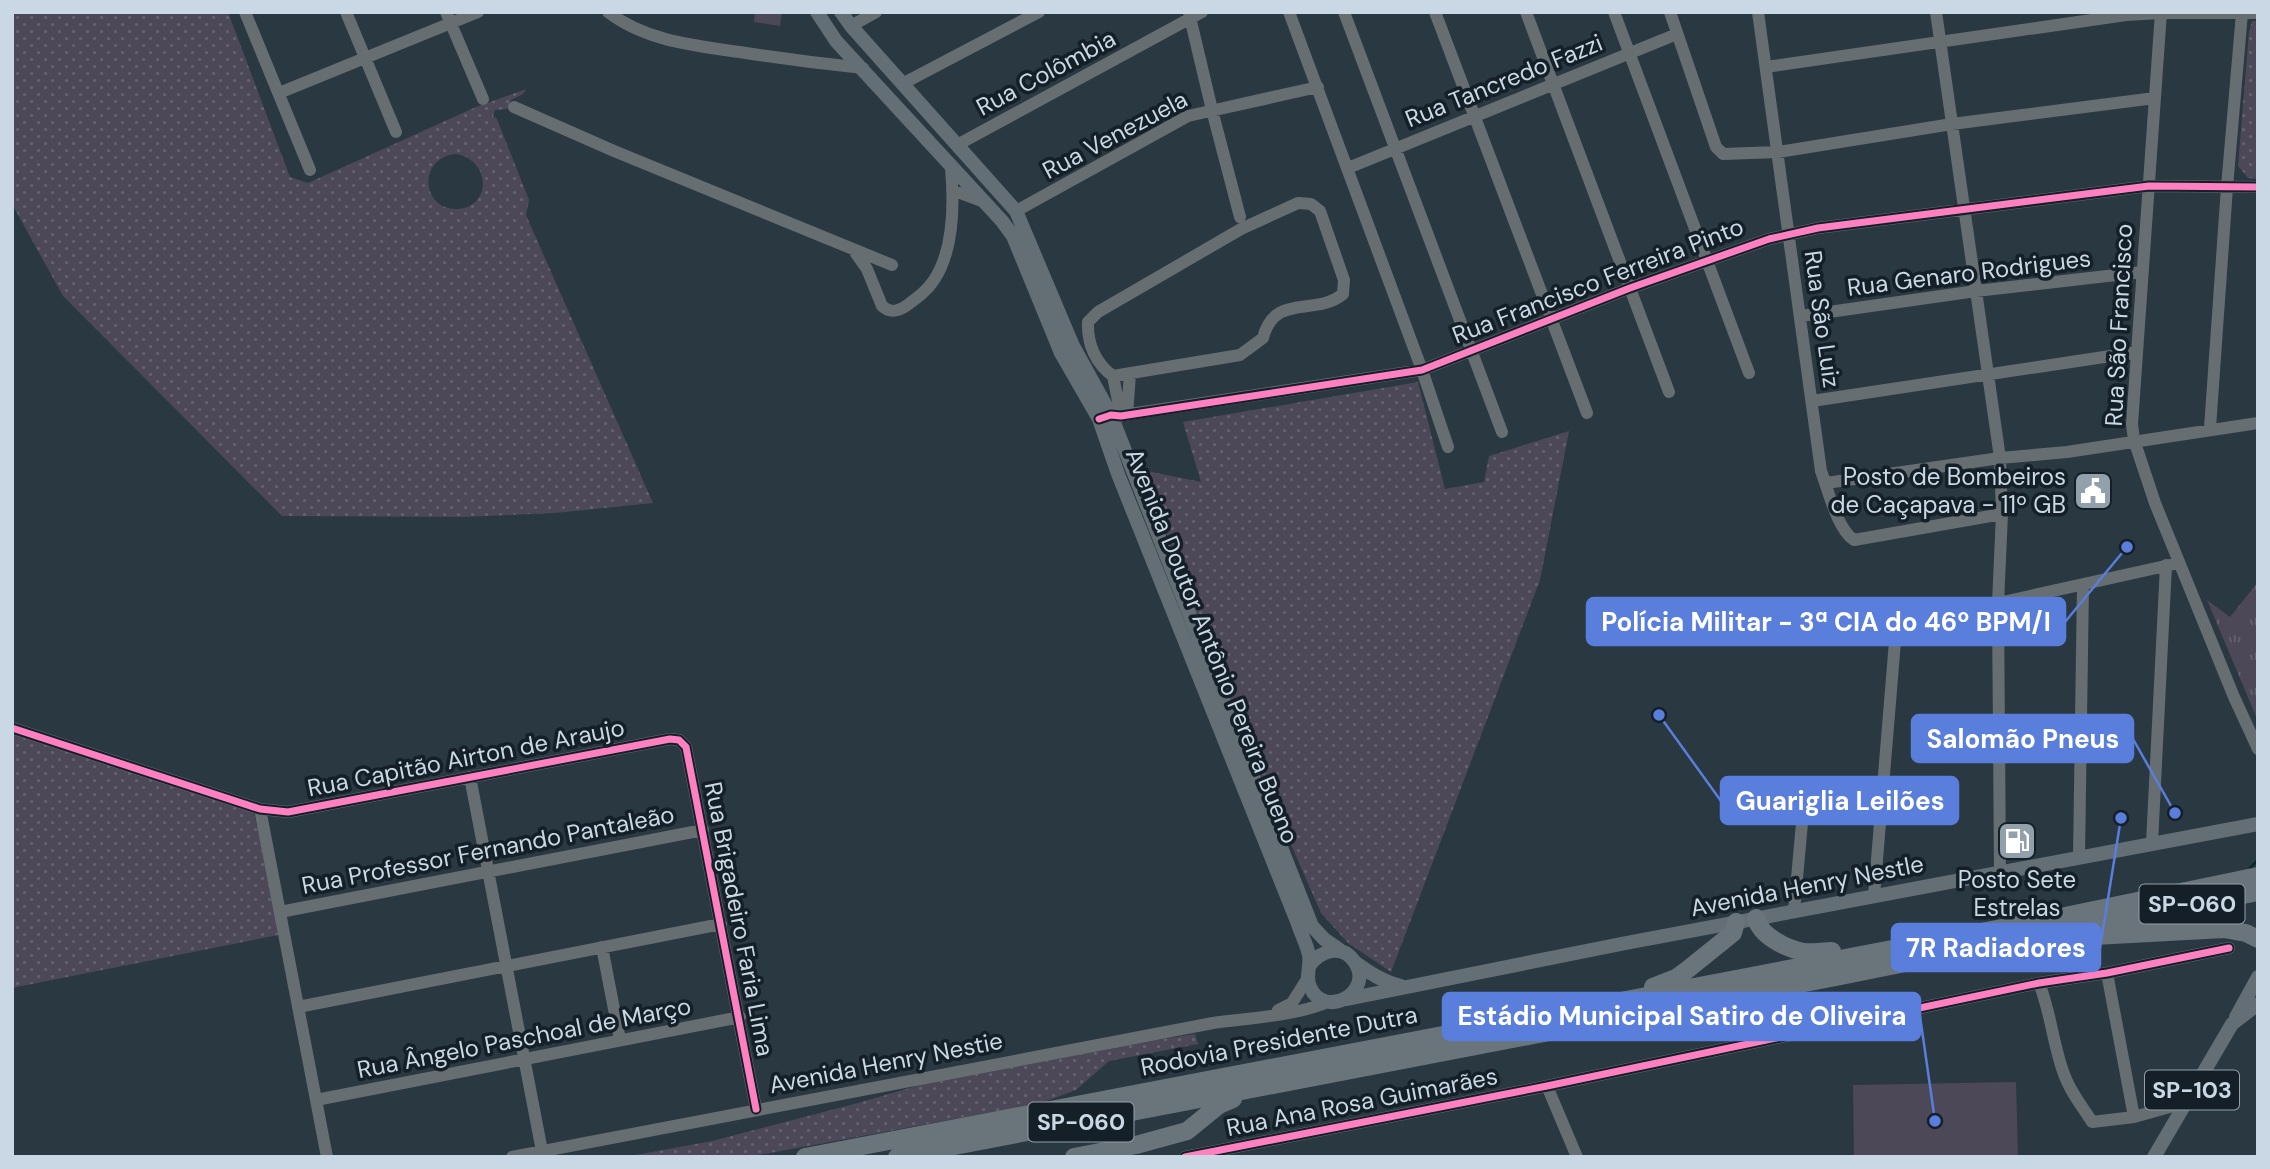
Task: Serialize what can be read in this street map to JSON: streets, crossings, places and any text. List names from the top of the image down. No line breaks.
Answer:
{"streets":{"highway":["SP-060","Rodovia Presidente Dutra"],"main road":["Avenida Doutor Antônio Pereira Bueno","Avenida Henry Nestle","SP-103"],"street":["Rua Colômbia","Rua Tancredo Fazzi","Rua Venezuela","Rua Genaro Rodrigues","Rua Francisco Ferreira Pinto","Rua São Luiz","Rua São Francisco","Rua Capitão Airton de Araujo","Rua Professor Fernando Pantaleão","Rua Brigadeiro Faria Lima","Rua Ângelo Paschoal de Março","Avenida Henry Nestie","Rua Ana Rosa Guimarães"]},"crossings":[["Rua Colômbia","Avenida Doutor Antônio Pereira Bueno"],["Rua Venezuela","Avenida Doutor Antônio Pereira Bueno"],["Rua Genaro Rodrigues","Rua São Luiz"],["Rua Genaro Rodrigues","Rua São Francisco"],["Rua Francisco Ferreira Pinto","Rua São Luiz"],["Rua Francisco Ferreira Pinto","Rua São Francisco"],["Rua Francisco Ferreira Pinto","Avenida Doutor Antônio Pereira Bueno"],["Avenida Doutor Antônio Pereira Bueno","Avenida Henry Nestle"],["Avenida Doutor Antônio Pereira Bueno","Avenida Henry Nestie"],["Rua Capitão Airton de Araujo","Rua Brigadeiro Faria Lima"],["Rua Professor Fernando Pantaleão","Rua Brigadeiro Faria Lima"],["Avenida Henry Nestle","Avenida Henry Nestie"],["Rua Brigadeiro Faria Lima","Rua Ângelo Paschoal de Março"],["Rua Brigadeiro Faria Lima","Avenida Henry Nestie"]],"places":{"public building":["Posto de Bombeiros de Caçapava - 11º GB"],"other":["Polícia Militar - 3ª CIA do 46º BPM/I","Guariglia Leilões","Salomão Pneus","7R Radiadores","Estádio Municipal Satiro de Oliveira"],"fuel station":["Posto Sete Estrelas"]}}
